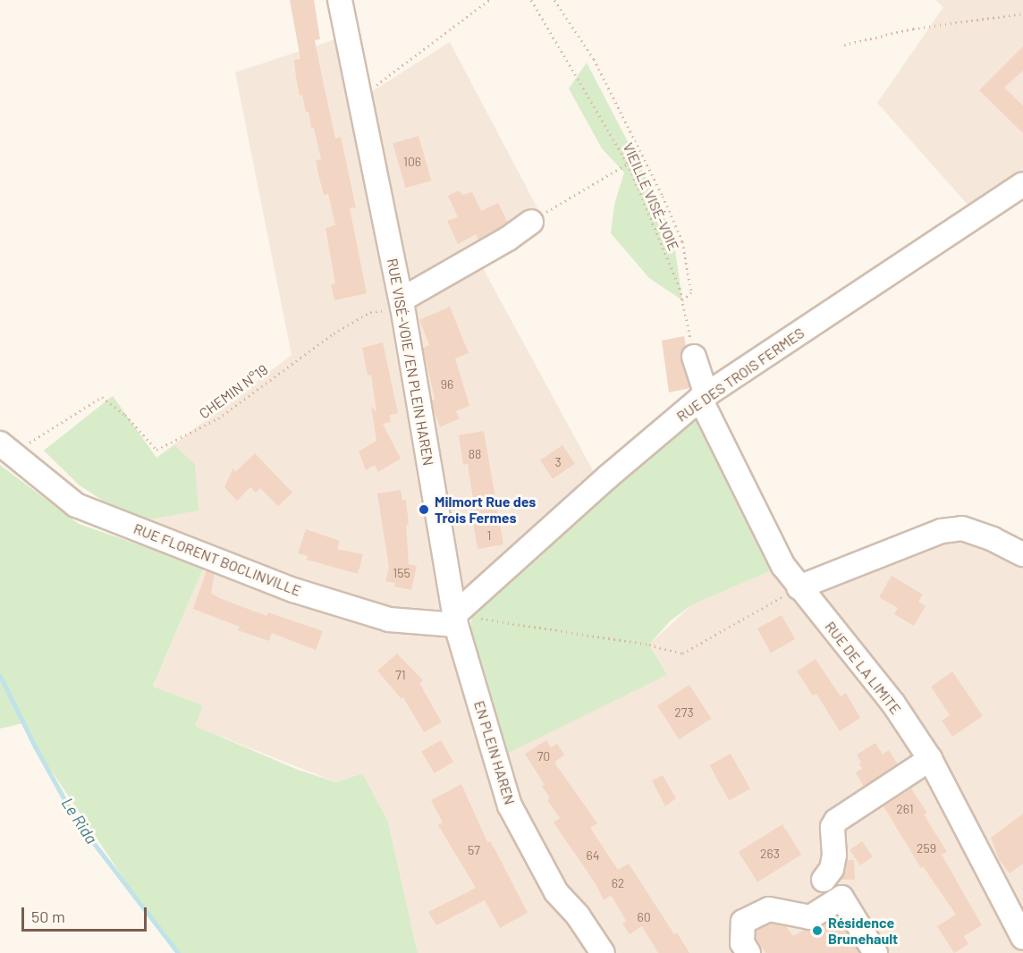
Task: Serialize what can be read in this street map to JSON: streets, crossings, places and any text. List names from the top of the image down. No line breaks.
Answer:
{"streets":{"street":["RUE VISÉ-VOIE /EN PLEIN HAREN","RUE DES TROIS FERMES","RUE FLORENT BOCLINVILLE","RUE DE LA LIMITE","EN PLEIN HAREN"],"path":["VIEILLE VISÉ-VOIE","CHEMIN N°19"]},"crossings":[["VIEILLE VISÉ-VOIE","RUE DE LA LIMITE"],["RUE VISÉ-VOIE /EN PLEIN HAREN","RUE DES TROIS FERMES"],["RUE VISÉ-VOIE /EN PLEIN HAREN","CHEMIN N°19"],["RUE VISÉ-VOIE /EN PLEIN HAREN","RUE FLORENT BOCLINVILLE"],["RUE VISÉ-VOIE /EN PLEIN HAREN","EN PLEIN HAREN"],["RUE DES TROIS FERMES","RUE FLORENT BOCLINVILLE"],["RUE DES TROIS FERMES","RUE DE LA LIMITE"],["RUE DES TROIS FERMES","EN PLEIN HAREN"],["CHEMIN N°19","RUE FLORENT BOCLINVILLE"],["RUE FLORENT BOCLINVILLE","EN PLEIN HAREN"]],"water":["Le Rida"],"places":["Milmort Rue des Trois Fermes","Résidence Brunehault"],"house_numbers":["106","96","88","3","1","155","71","273","70","261","259","57","263","64","62","60"],"scale_bar":"50 m"}
